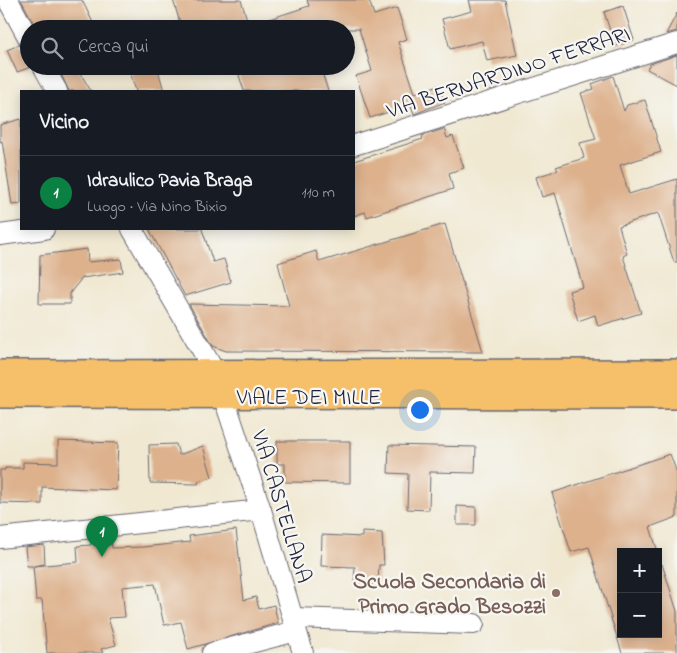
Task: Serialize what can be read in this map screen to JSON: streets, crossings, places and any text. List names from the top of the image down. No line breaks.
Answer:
{"streets":{"main road":["VIALE DEI MILLE"],"street":["VIA BERNARDINO FERRARI","VIA CASTELLANA"]},"crossings":[["VIALE DEI MILLE","VIA CASTELLANA"]],"places":["Scuola Secondaria di Primo Grado Besozzi"],"page":{"search":"Cerca qui","heading":"Vicino","list":[{"mark":"1","name":"Idraulico Pavia Braga","note":"Luogo · Via Nino Bixio","value":"110 m"}],"pins":"1","map_buttons":["+","−"]}}
